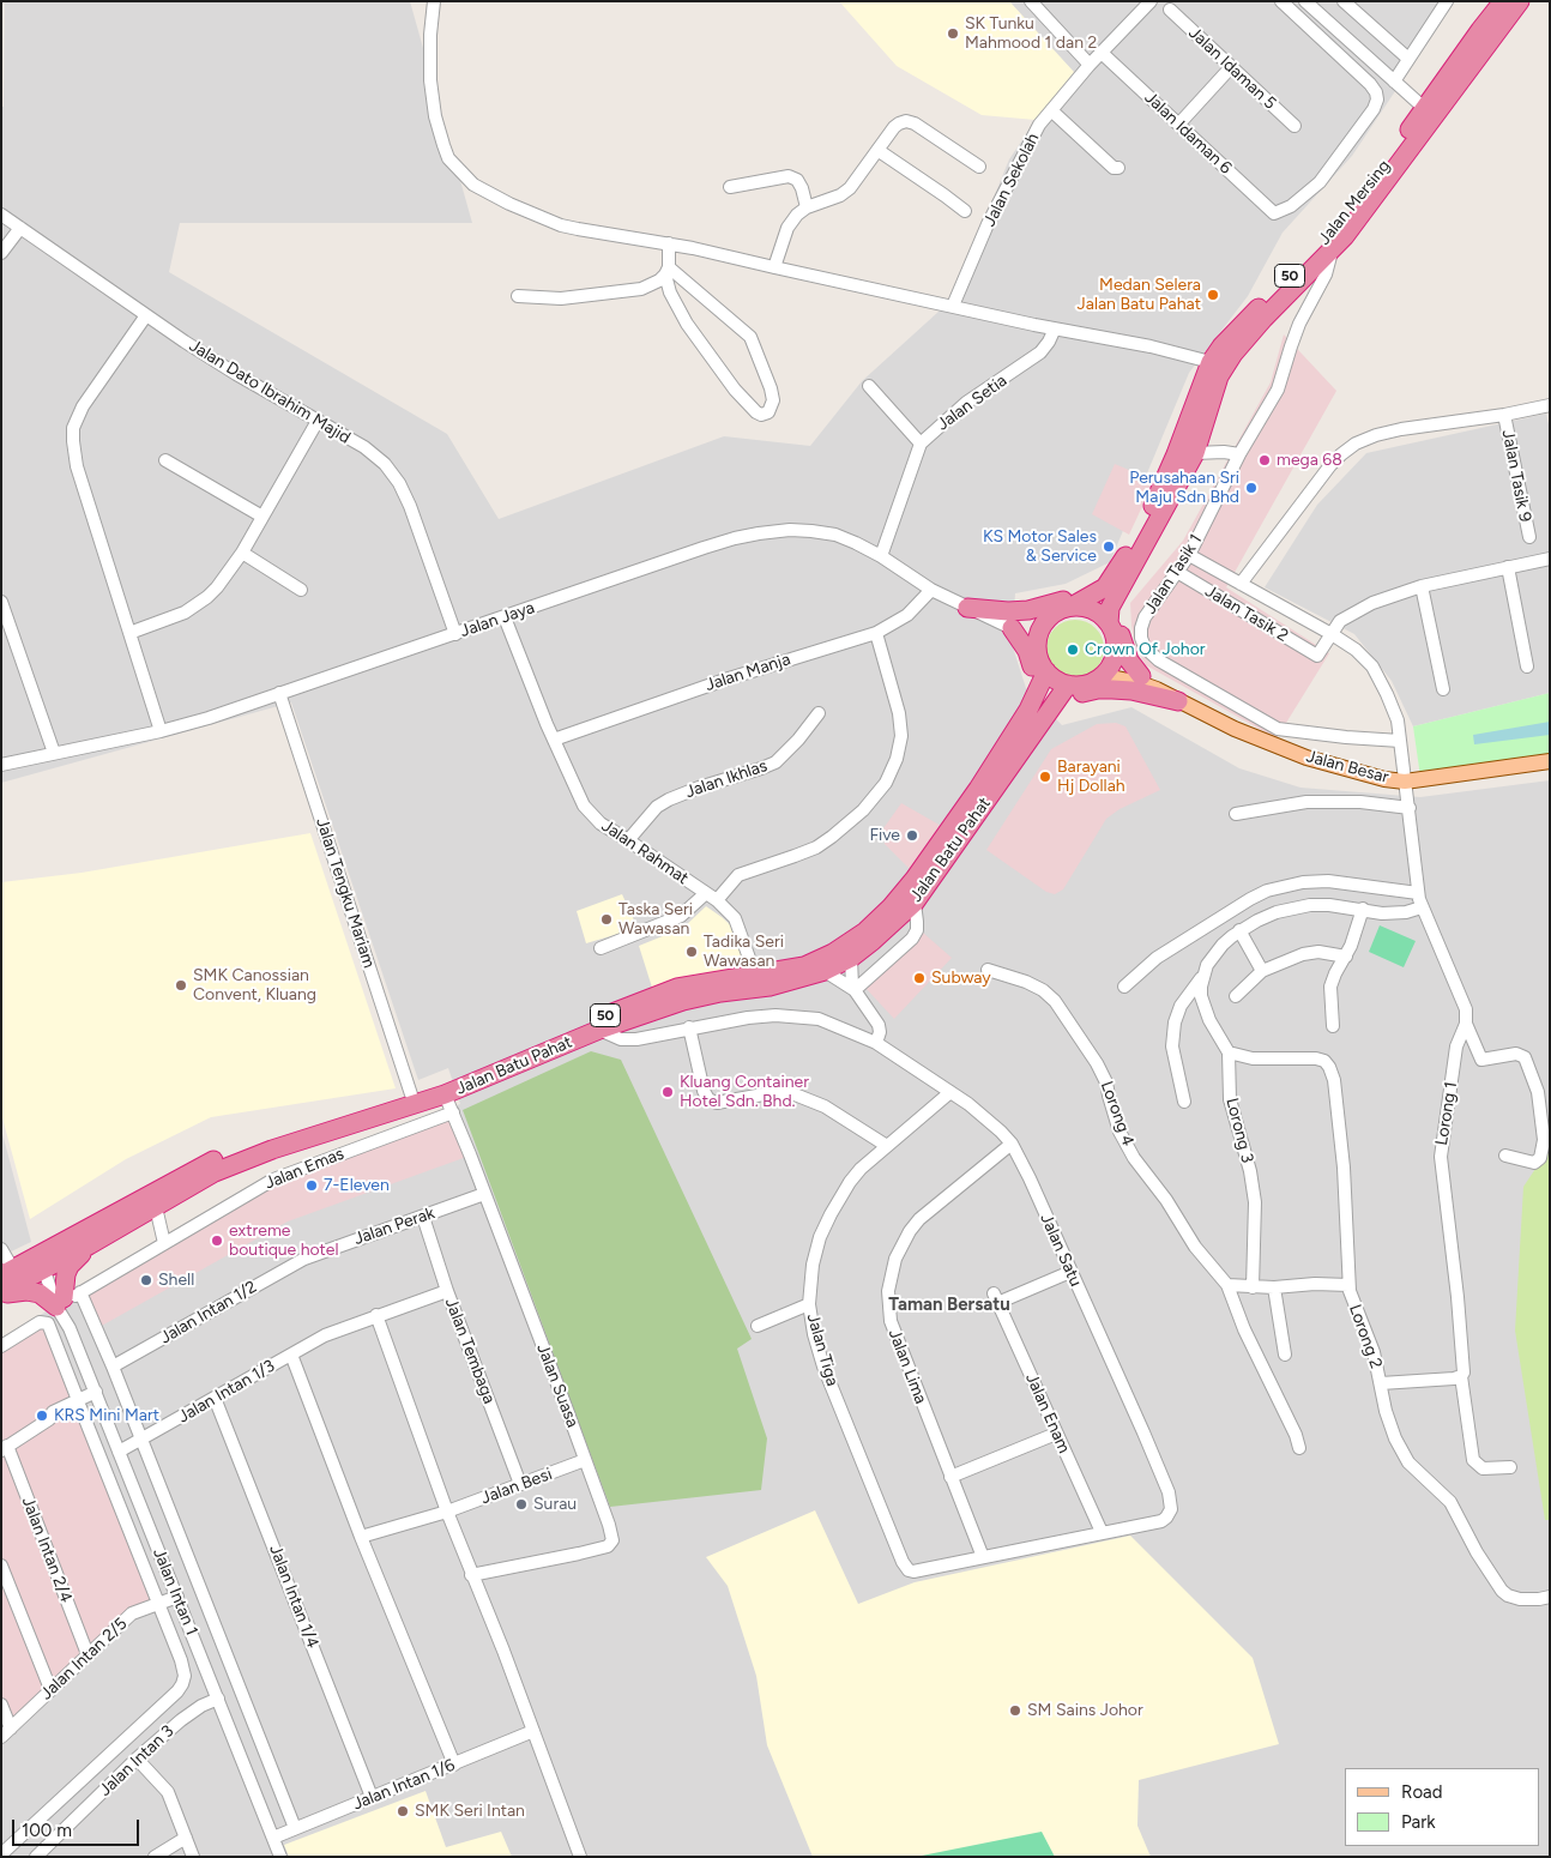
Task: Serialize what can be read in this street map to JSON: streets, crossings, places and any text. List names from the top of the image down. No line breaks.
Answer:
{"streets":{"highway":["Jalan Mersing","50","Jalan Batu Pahat"],"main road":["Jalan Besar"],"street":["Jalan Idaman 5","Jalan Idaman 6","Jalan Sekolah","Jalan Dato Ibrahim Majid","Jalan Setia","Jalan Tasik 9","Jalan Tasik 1","Jalan Tasik 2","Jalan Jaya","Jalan Manja","Jalan Ikhlas","Jalan Rahmat","Jalan Tengku Mariam","Lorong 4","Lorong 1","Lorong 3","Jalan Emas","Jalan Perak","Jalan Satu","Jalan Intan 1/2","Lorong 2","Jalan Tiga","Jalan Tembaga","Jalan Lima","Jalan Suasa","Jalan Intan 1/3","Jalan Enam","Jalan Besi","Jalan Intan 2/4","Jalan Intan 1","Jalan Intan 1/4","Jalan Intan 2/5","Jalan Intan 3","Jalan Intan 1/6"]},"crossings":[["Jalan Idaman 6","Jalan Sekolah"],["Jalan Mersing","50"],["Jalan Mersing","Jalan Jaya"],["Jalan Mersing","Jalan Besar"],["Jalan Mersing","Jalan Batu Pahat"],["50","Jalan Jaya"],["50","Jalan Besar"],["50","Jalan Batu Pahat"],["Jalan Dato Ibrahim Majid","Jalan Jaya"],["Jalan Setia","Jalan Jaya"],["Jalan Tasik 1","Jalan Tasik 2"],["Jalan Jaya","Jalan Manja"],["Jalan Jaya","Jalan Besar"],["Jalan Jaya","Jalan Batu Pahat"],["Jalan Jaya","Jalan Rahmat"],["Jalan Jaya","Jalan Tengku Mariam"],["Jalan Manja","Jalan Rahmat"],["Jalan Besar","Jalan Batu Pahat"],["Jalan Ikhlas","Jalan Rahmat"],["Jalan Batu Pahat","Jalan Rahmat"],["Jalan Batu Pahat","Jalan Tengku Mariam"],["Jalan Batu Pahat","Jalan Satu"],["Jalan Batu Pahat","Jalan Suasa"],["Jalan Batu Pahat","Jalan Intan 1"],["Lorong 3","Lorong 2"],["Jalan Emas","Jalan Suasa"],["Jalan Emas","Jalan Intan 1"],["Jalan Perak","Jalan Intan 1/2"],["Jalan Perak","Jalan Tembaga"],["Jalan Perak","Jalan Suasa"],["Jalan Satu","Jalan Tiga"],["Jalan Satu","Jalan Lima"],["Jalan Satu","Jalan Enam"],["Jalan Intan 1/2","Jalan Intan 1"],["Jalan Tiga","Jalan Lima"],["Jalan Tembaga","Jalan Intan 1/3"],["Jalan Tembaga","Jalan Besi"],["Jalan Suasa","Jalan Besi"],["Jalan Intan 1/3","Jalan Intan 1"],["Jalan Intan 1/3","Jalan Intan 1/4"],["Jalan Intan 2/4","Jalan Intan 2/5"],["Jalan Intan 1","Jalan Intan 2/5"],["Jalan Intan 1","Jalan Intan 3"],["Jalan Intan 1","Jalan Intan 1/6"],["Jalan Intan 1/4","Jalan Intan 1/6"]],"districts":["Taman Bersatu"],"places":["SK Tunku Mahmood 1 dan 2","Medan Selera Jalan Batu Pahat","mega 68","Perusahaan Sri Maju Sdn Bhd","KS Motor Sales & Service","Crown Of Johor","Barayani Hj Dollah","Five","Taska Seri Wawasan","Tadika Seri Wawasan","Subway","SMK Canossian Convent, Kluang","Kluang Container Hotel Sdn. Bhd.","7-Eleven","extreme boutique hotel","Shell","KRS Mini Mart","Surau","SM Sains Johor","SMK Seri Intan"],"legend":["Road","Park"],"scale_bar":"100 m"}
